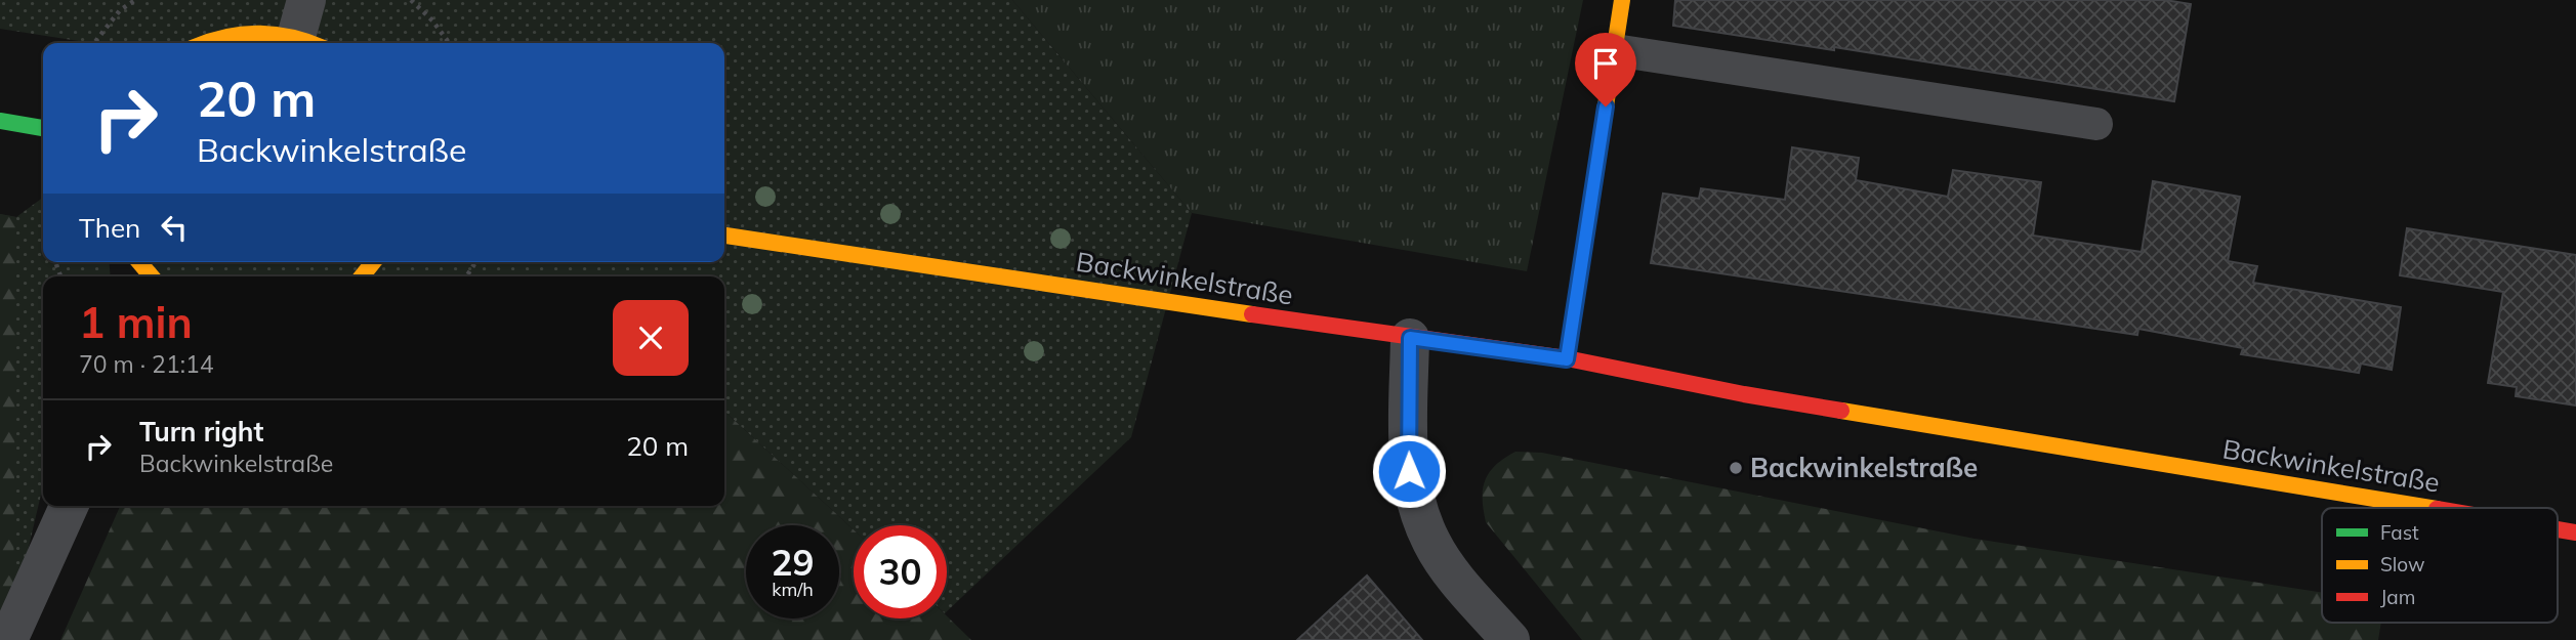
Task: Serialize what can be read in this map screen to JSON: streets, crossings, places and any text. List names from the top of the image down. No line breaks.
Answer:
{"streets":{"main road":["Backwinkelstraße"]},"places":["Backwinkelstraße"],"legend":["Fast","Slow","Jam"],"page":{"turn":["20 m","Backwinkelstraße"],"then":"Then","heading":["1 min","70 m · 21:14"],"list":[{"name":"Turn right","note":"Backwinkelstraße","value":"20 m"}],"speed":"29 km/h","limit":"30"}}
